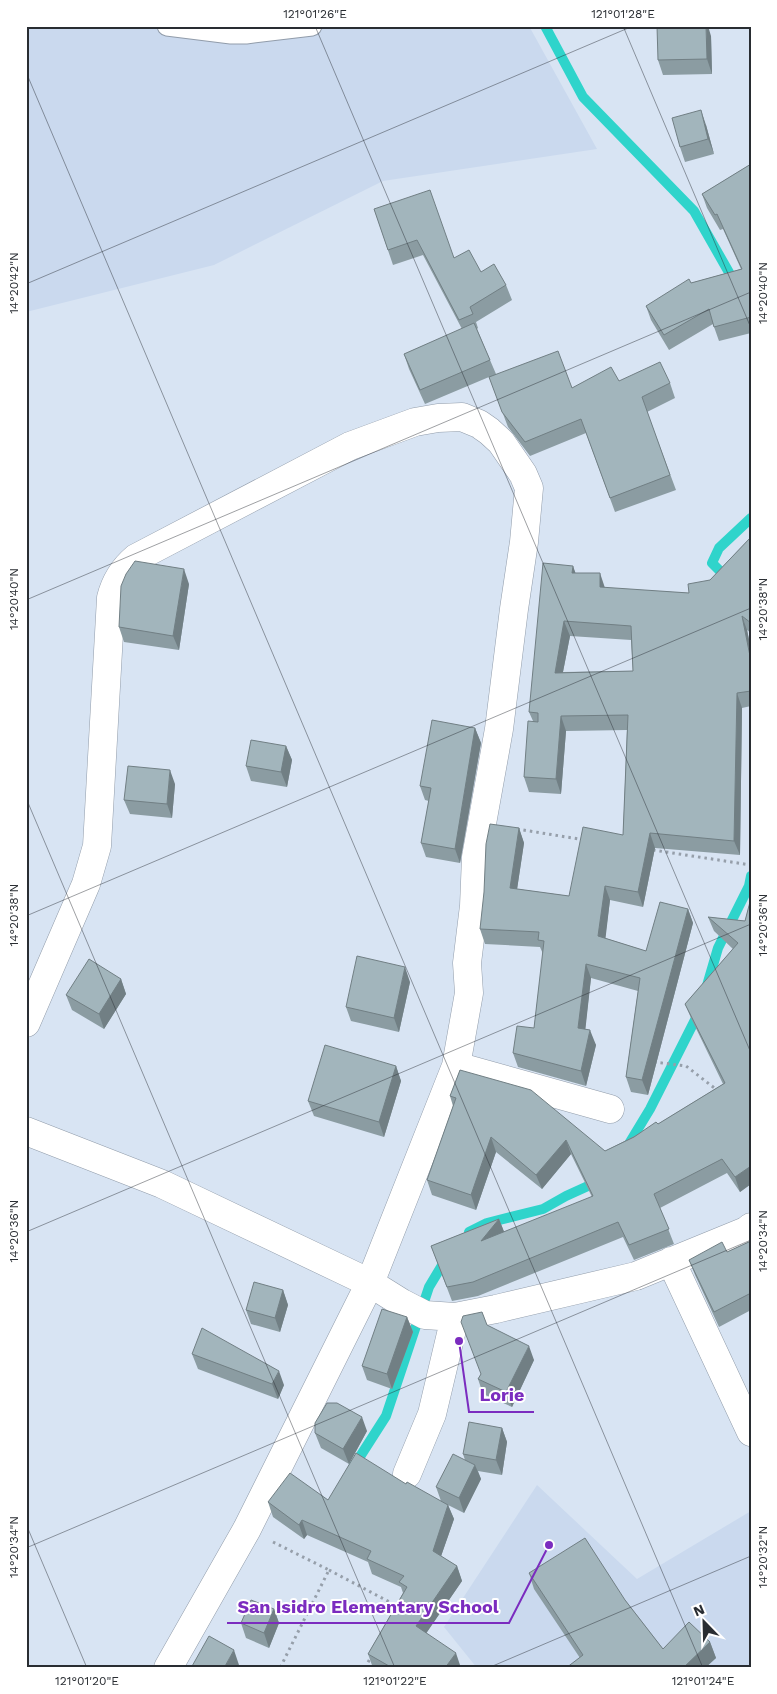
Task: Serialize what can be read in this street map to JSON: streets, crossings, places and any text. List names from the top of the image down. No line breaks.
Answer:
{"places":["Lorie","San Isidro Elementary School"],"north":"top left","coordinates":["121°01'26\"E","121°01'28\"E","14°20'42\"N","14°20'40\"N","14°20'38\"N","14°20'36\"N","14°20'34\"N","14°20'32\"N","121°01'20\"E","121°01'22\"E","121°01'24\"E"]}
